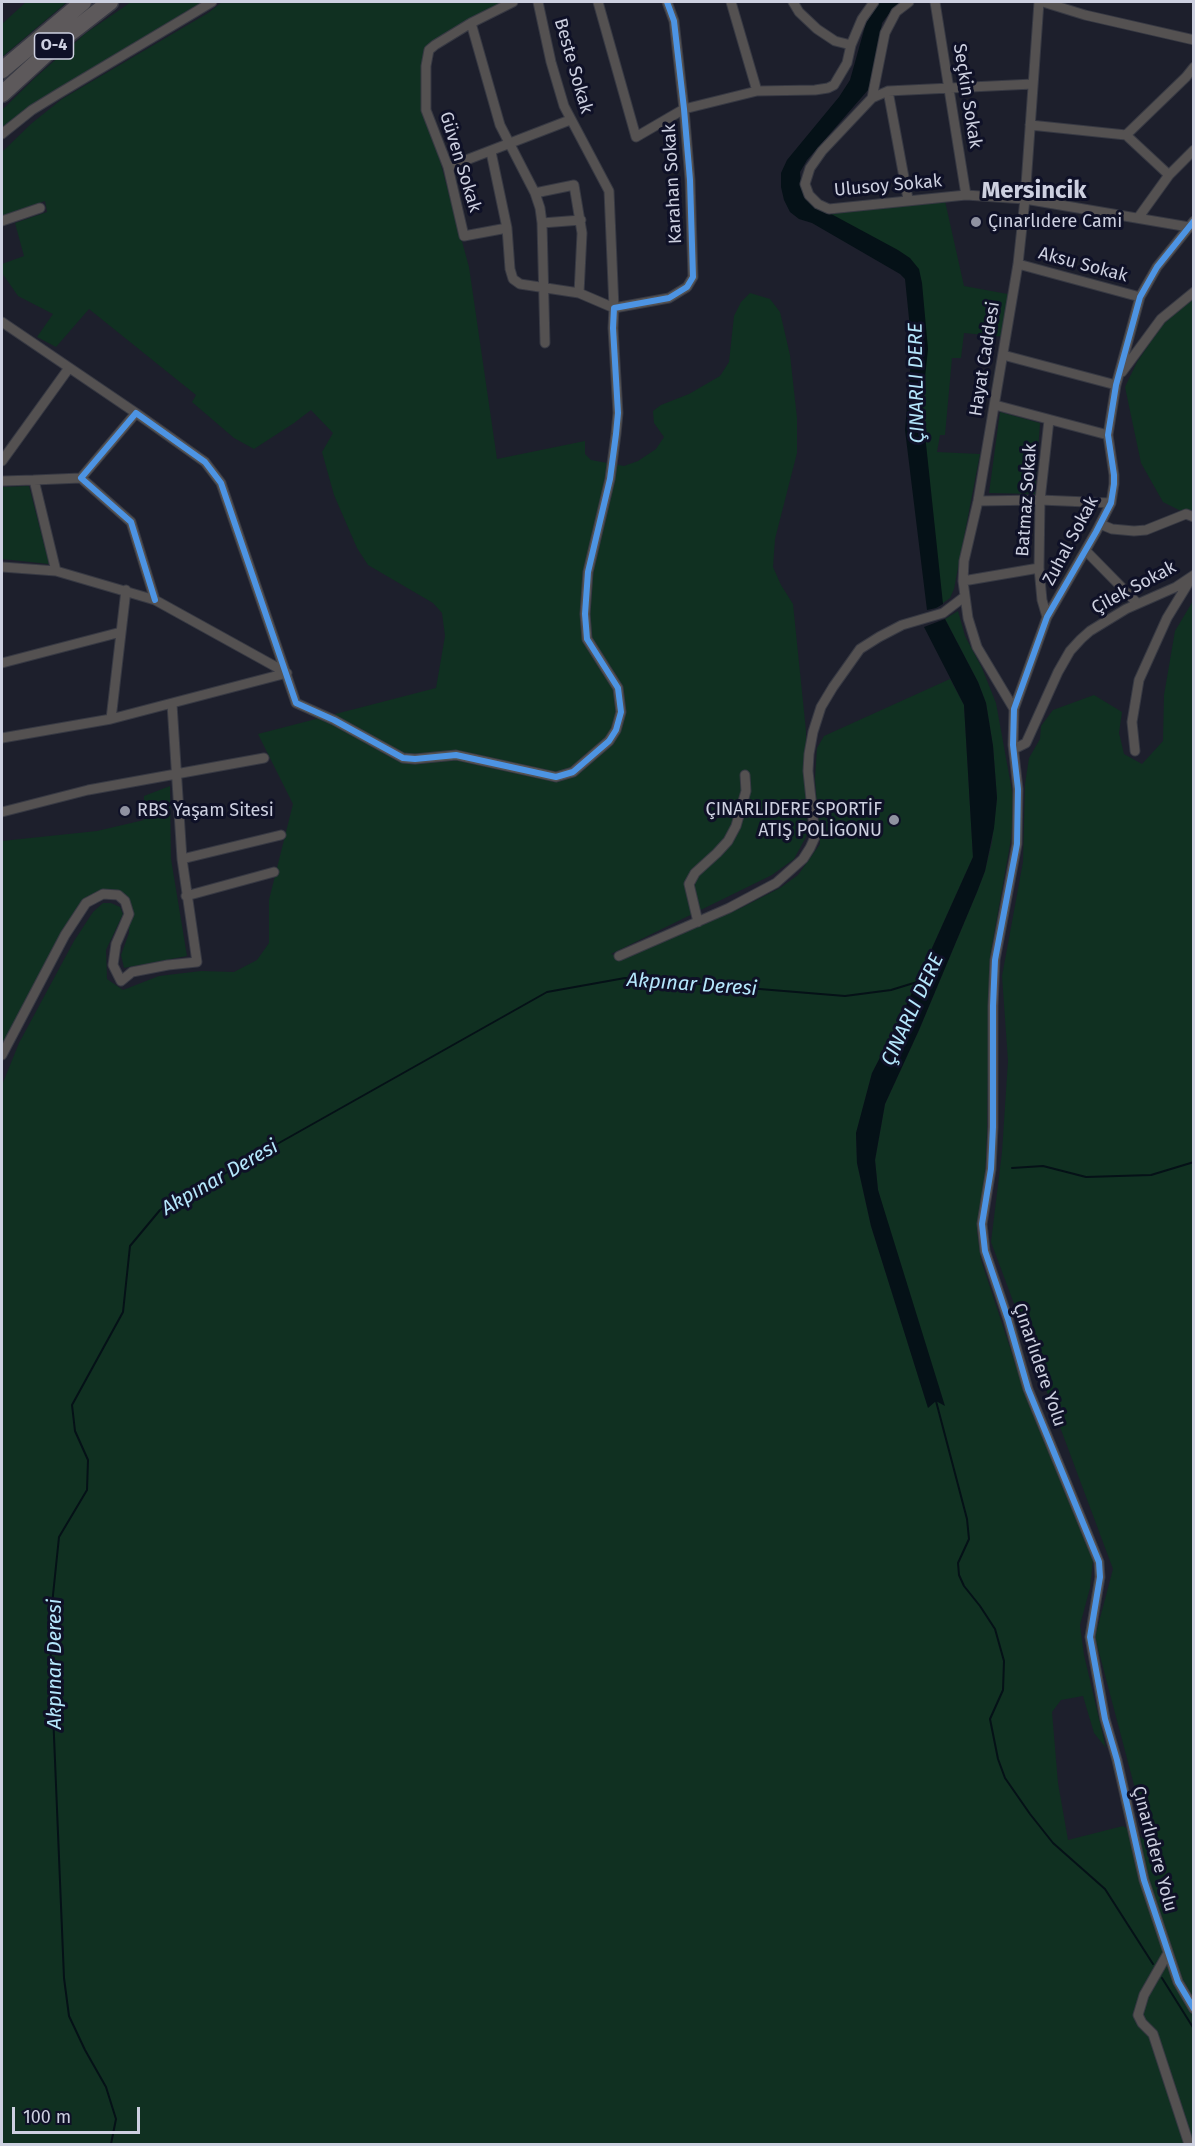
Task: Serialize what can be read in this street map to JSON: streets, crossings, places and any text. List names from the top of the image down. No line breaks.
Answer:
{"streets":{"highway":["O-4"],"street":["Beste Sokak","Seçkin Sokak","Güven Sokak","Karahan Sokak","Ulusoy Sokak","Aksu Sokak","Hayat Caddesi","Batmaz Sokak","Zuhal Sokak","Çilek Sokak","Çınarlıdere Yolu"]},"crossings":[["Beste Sokak","Karahan Sokak"],["Seçkin Sokak","Ulusoy Sokak"],["Ulusoy Sokak","Hayat Caddesi"],["Ulusoy Sokak","Zuhal Sokak"],["Aksu Sokak","Hayat Caddesi"],["Aksu Sokak","Zuhal Sokak"],["Hayat Caddesi","Zuhal Sokak"],["Hayat Caddesi","Çınarlıdere Yolu"],["Batmaz Sokak","Zuhal Sokak"],["Zuhal Sokak","Çınarlıdere Yolu"],["Çilek Sokak","Çınarlıdere Yolu"]],"districts":["Mersincik"],"water":["ÇINARLI DERE","Akpınar Deresi"],"places":["Çınarlıdere Cami","RBS Yaşam Sitesi","ÇINARLIDERE SPORTİF ATIŞ POLİGONU"],"scale_bar":"100 m"}
